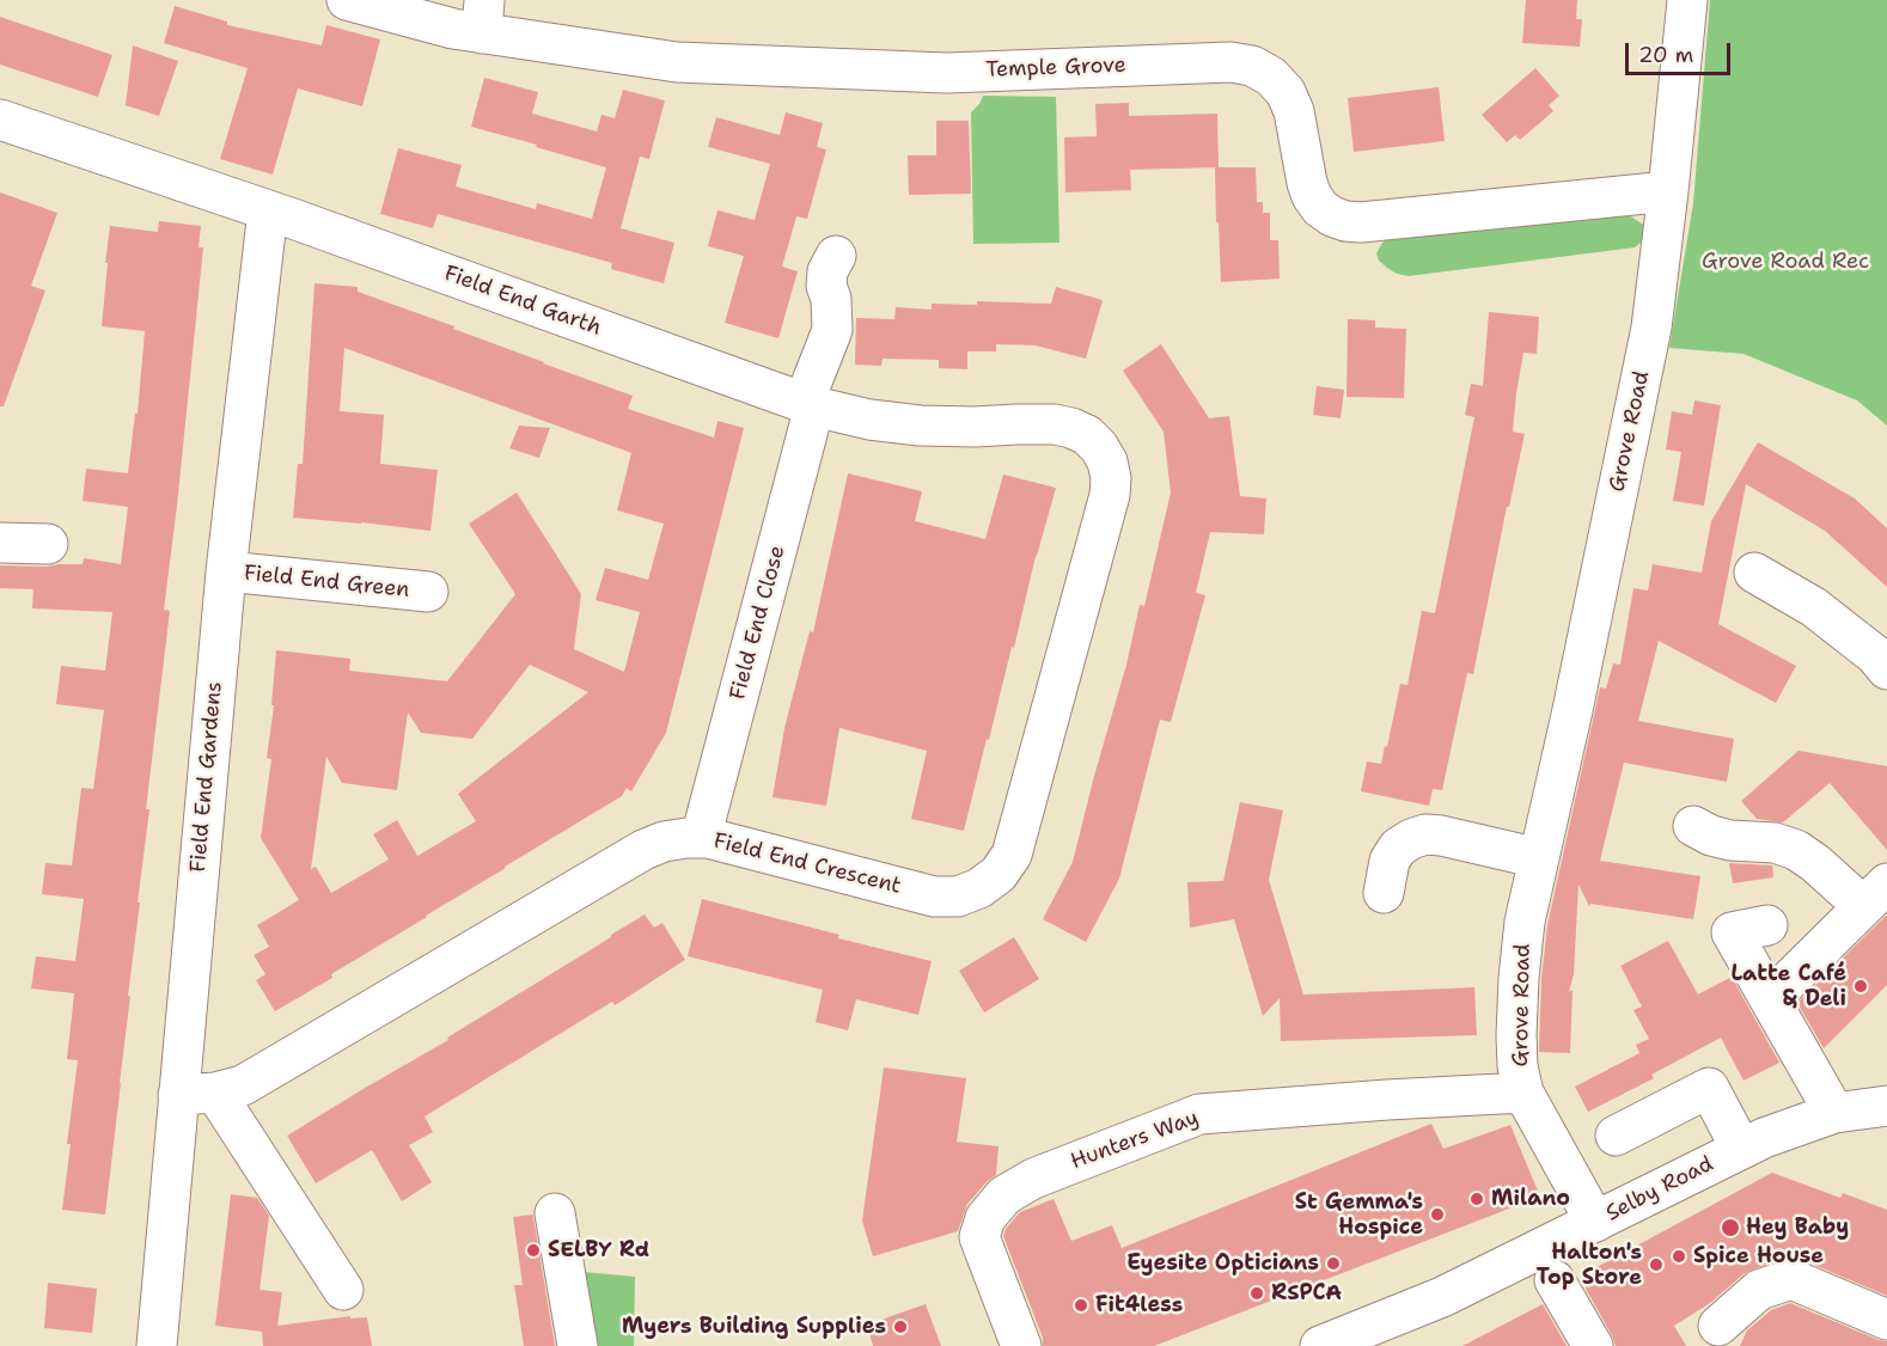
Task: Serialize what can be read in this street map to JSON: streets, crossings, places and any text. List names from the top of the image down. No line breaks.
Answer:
{"streets":{"street":["Temple Grove","Field End Garth","Grove Road","Field End Green","Field End Close","Field End Gardens","Field End Crescent","Hunters Way","Selby Road"]},"crossings":[["Temple Grove","Grove Road"],["Field End Garth","Field End Close"],["Field End Garth","Field End Gardens"],["Field End Garth","Field End Crescent"],["Grove Road","Hunters Way"],["Grove Road","Selby Road"],["Field End Green","Field End Gardens"],["Field End Close","Field End Crescent"],["Field End Gardens","Field End Crescent"]],"parks":["Grove Road Rec"],"places":["Latte Café & Deli","Milano","St Gemma's Hospice","Hey Baby","SELBY Rd","Spice House","Eyesite Opticians","Halton's Top Store","RSPCA","Fit4less","Myers Building Supplies"],"scale_bar":"20 m"}
